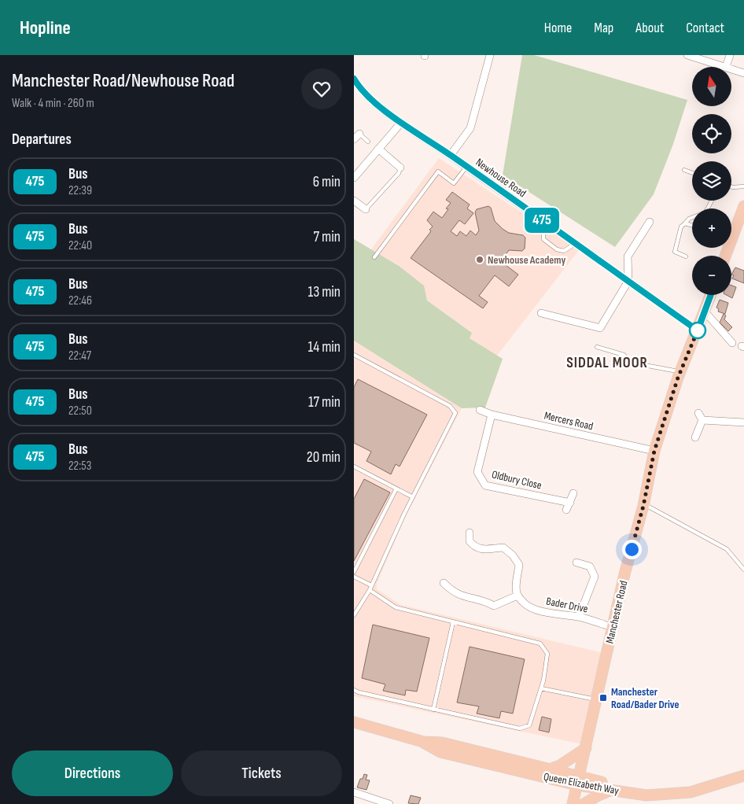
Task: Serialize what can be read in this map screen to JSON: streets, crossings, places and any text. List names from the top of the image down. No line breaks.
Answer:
{"streets":{"main road":["Manchester Road","Queen Elizabeth Way"],"street":["Newhouse Road","Mercers Road","Oldbury Close","Bader Drive"]},"crossings":[["Newhouse Road","Manchester Road"],["Mercers Road","Oldbury Close"],["Mercers Road","Manchester Road"],["Bader Drive","Manchester Road"],["Manchester Road","Queen Elizabeth Way"]],"districts":["SIDDAL MOOR"],"places":{"other":["Newhouse Academy"],"transit":["Manchester Road/Bader Drive"]},"lines":["bus line 475"],"north":"top","page":{"header":"Hopline","nav":["Home","Map","About","Contact"],"heading":[["Manchester Road/Newhouse Road","Walk · 4 min · 260 m"],"Departures"],"on_map":"475","map_buttons":["+","−"],"list":[{"mark":"475","name":"Bus","note":"22:39","value":"6 min"},{"mark":"475","name":"Bus","note":"22:40","value":"7 min"},{"mark":"475","name":"Bus","note":"22:46","value":"13 min"},{"mark":"475","name":"Bus","note":"22:47","value":"14 min"},{"mark":"475","name":"Bus","note":"22:50","value":"17 min"},{"mark":"475","name":"Bus","note":"22:53","value":"20 min"}],"buttons":["Directions","Tickets"]}}
